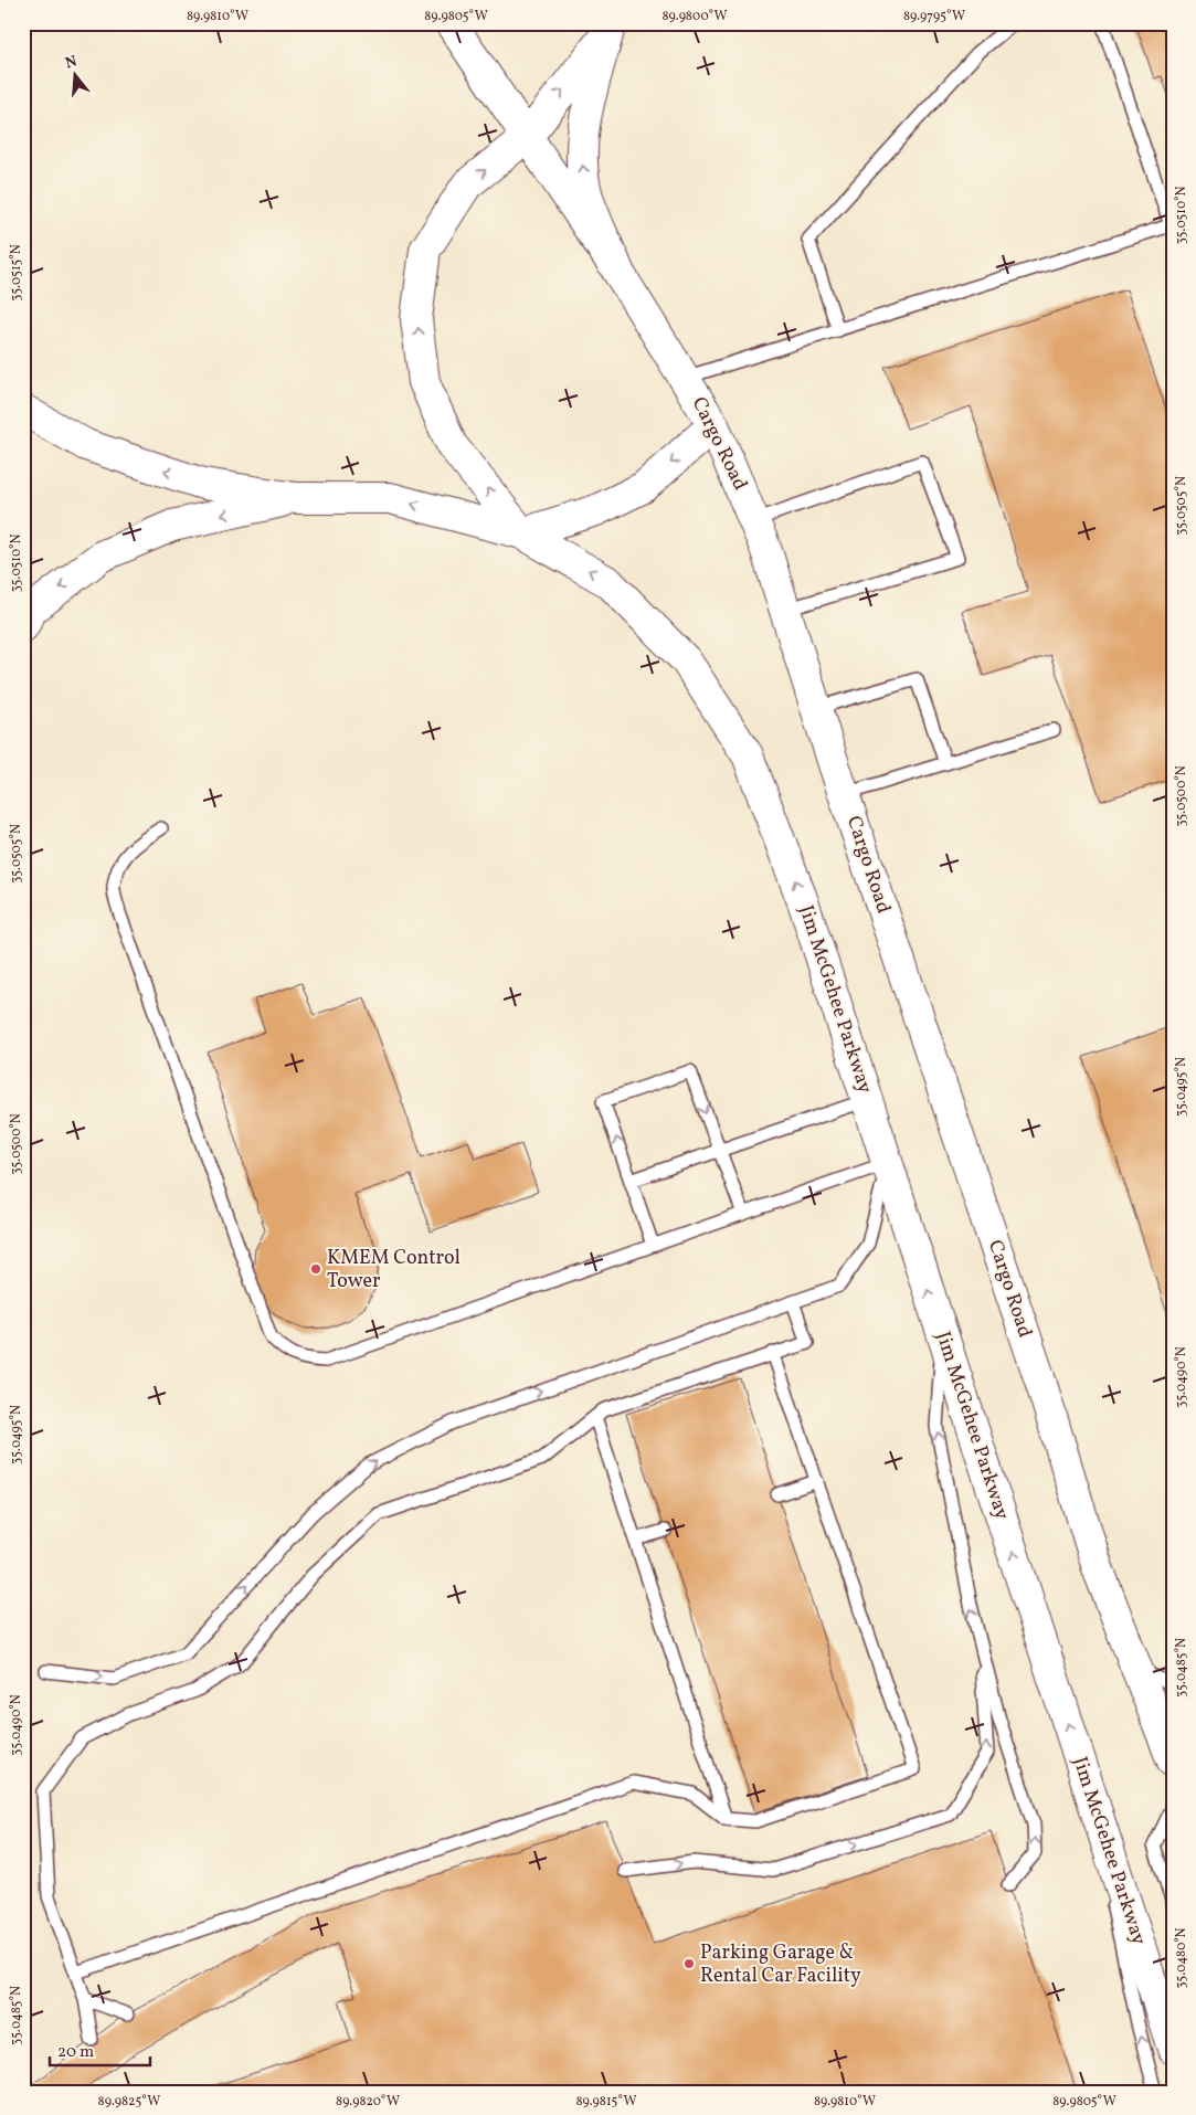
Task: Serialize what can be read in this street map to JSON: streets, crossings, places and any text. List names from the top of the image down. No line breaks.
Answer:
{"streets":{"main road":["Cargo Road","Jim McGehee Parkway"]},"one_way":["Jim McGehee Parkway"],"places":["KMEM Control Tower","Parking Garage & Rental Car Facility"],"scale_bar":"20 m","north":"top","coordinates":["89.9810°W","89.9805°W","89.9800°W","89.9795°W","35.0510°N","35.0515°N","35.0505°N","35.0500°N","35.0495°N","35.0490°N","35.0485°N","35.0480°N","89.9825°W","89.9820°W","89.9815°W"]}
